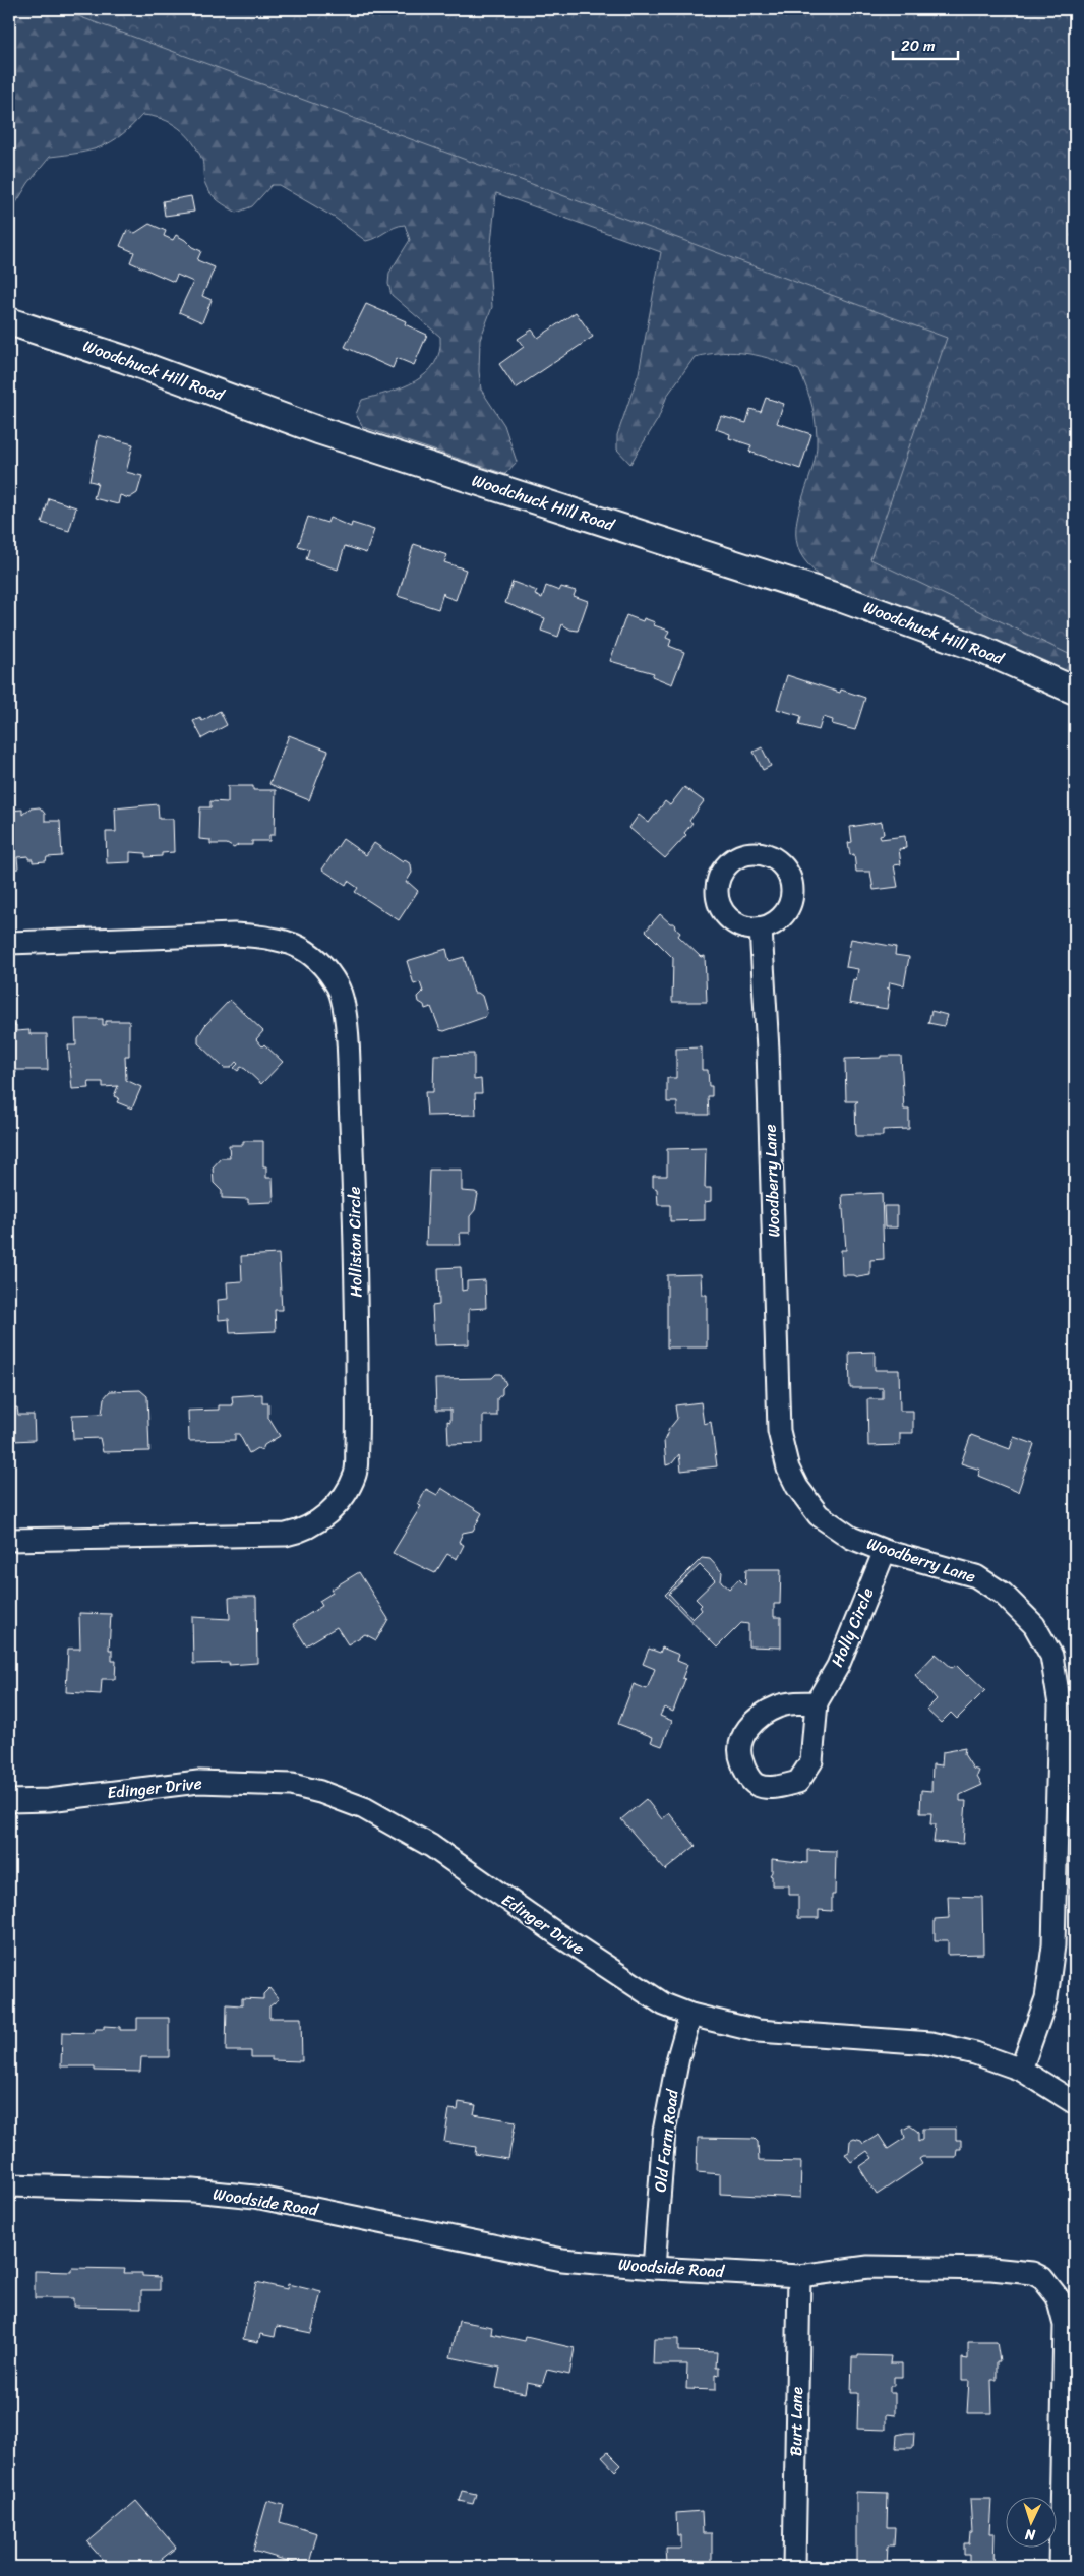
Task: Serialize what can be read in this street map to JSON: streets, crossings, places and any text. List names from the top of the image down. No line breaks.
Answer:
{"streets":{"street":["Woodchuck Hill Road","Woodberry Lane","Holliston Circle","Holly Circle","Edinger Drive","Old Farm Road","Woodside Road","Burt Lane"]},"crossings":[["Woodberry Lane","Holly Circle"],["Woodberry Lane","Edinger Drive"],["Edinger Drive","Old Farm Road"],["Old Farm Road","Woodside Road"],["Woodside Road","Burt Lane"]],"scale_bar":"20 m","north":"bottom"}
